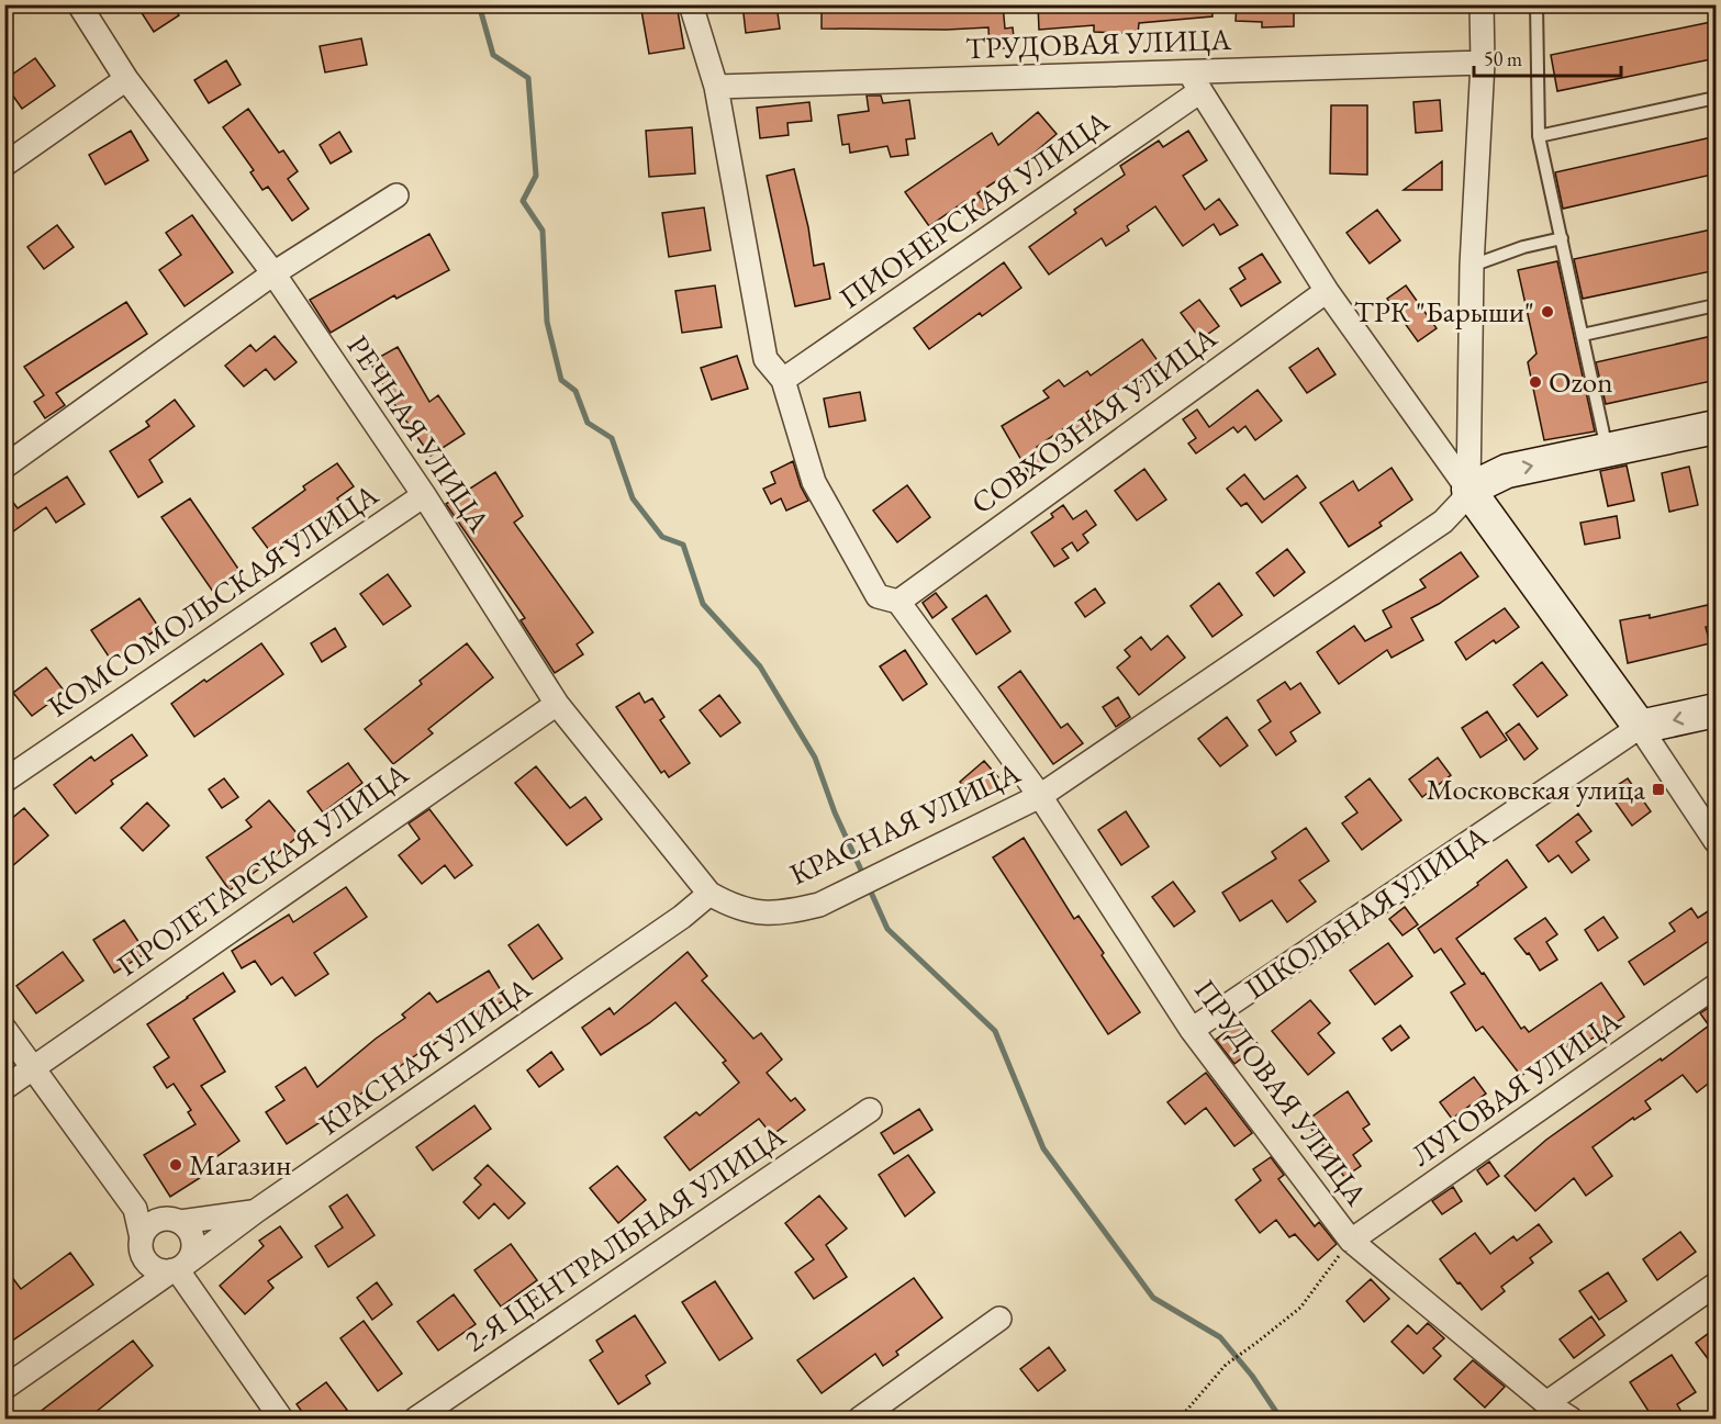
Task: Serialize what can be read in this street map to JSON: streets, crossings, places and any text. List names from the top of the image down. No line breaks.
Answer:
{"streets":{"street":["ТРУДОВАЯ УЛИЦА","ПИОНЕРСКАЯ УЛИЦА","СОВХОЗНАЯ УЛИЦА","РЕЧНАЯ УЛИЦА","КОМСОМОЛЬСКАЯ УЛИЦА","КРАСНАЯ УЛИЦА","ПРОЛЕТАРСКАЯ УЛИЦА","ШКОЛЬНАЯ УЛИЦА","ЛУГОВАЯ УЛИЦА","ПРУДОВАЯ УЛИЦА","2-Я ЦЕНТРАЛЬНАЯ УЛИЦА"]},"crossings":[["ТРУДОВАЯ УЛИЦА","ПИОНЕРСКАЯ УЛИЦА"],["СОВХОЗНАЯ УЛИЦА","ПРУДОВАЯ УЛИЦА"],["РЕЧНАЯ УЛИЦА","КОМСОМОЛЬСКАЯ УЛИЦА"],["РЕЧНАЯ УЛИЦА","КРАСНАЯ УЛИЦА"],["РЕЧНАЯ УЛИЦА","ПРОЛЕТАРСКАЯ УЛИЦА"],["КРАСНАЯ УЛИЦА","ПРУДОВАЯ УЛИЦА"],["ШКОЛЬНАЯ УЛИЦА","ПРУДОВАЯ УЛИЦА"],["ЛУГОВАЯ УЛИЦА","ПРУДОВАЯ УЛИЦА"]],"places":{"other":["ТРК \"Барыши\"","Ozon","Магазин"],"transit":["Московская улица"]},"scale_bar":"50 m"}
